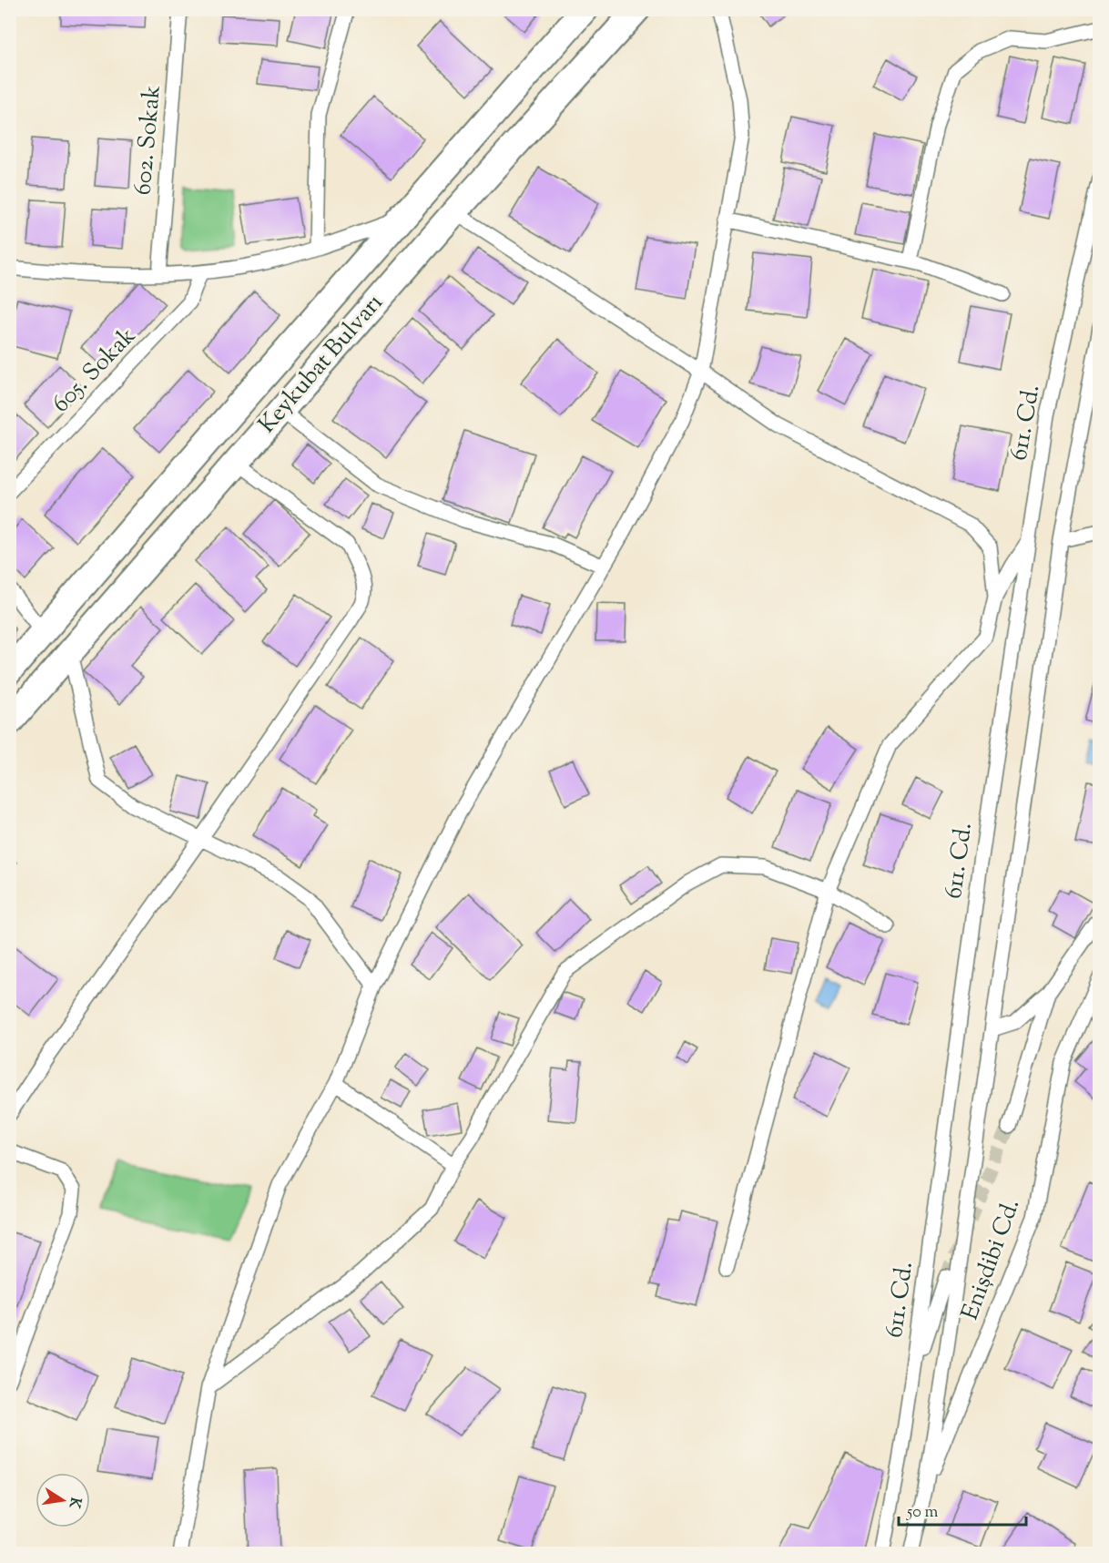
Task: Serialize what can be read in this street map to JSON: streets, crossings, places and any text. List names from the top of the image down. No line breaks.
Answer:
{"streets":{"highway":["Keykubat Bulvarı"],"street":["602. Sokak","605. Sokak","611. Cd.","Enişdibi Cd."]},"scale_bar":"50 m","north":"right"}
